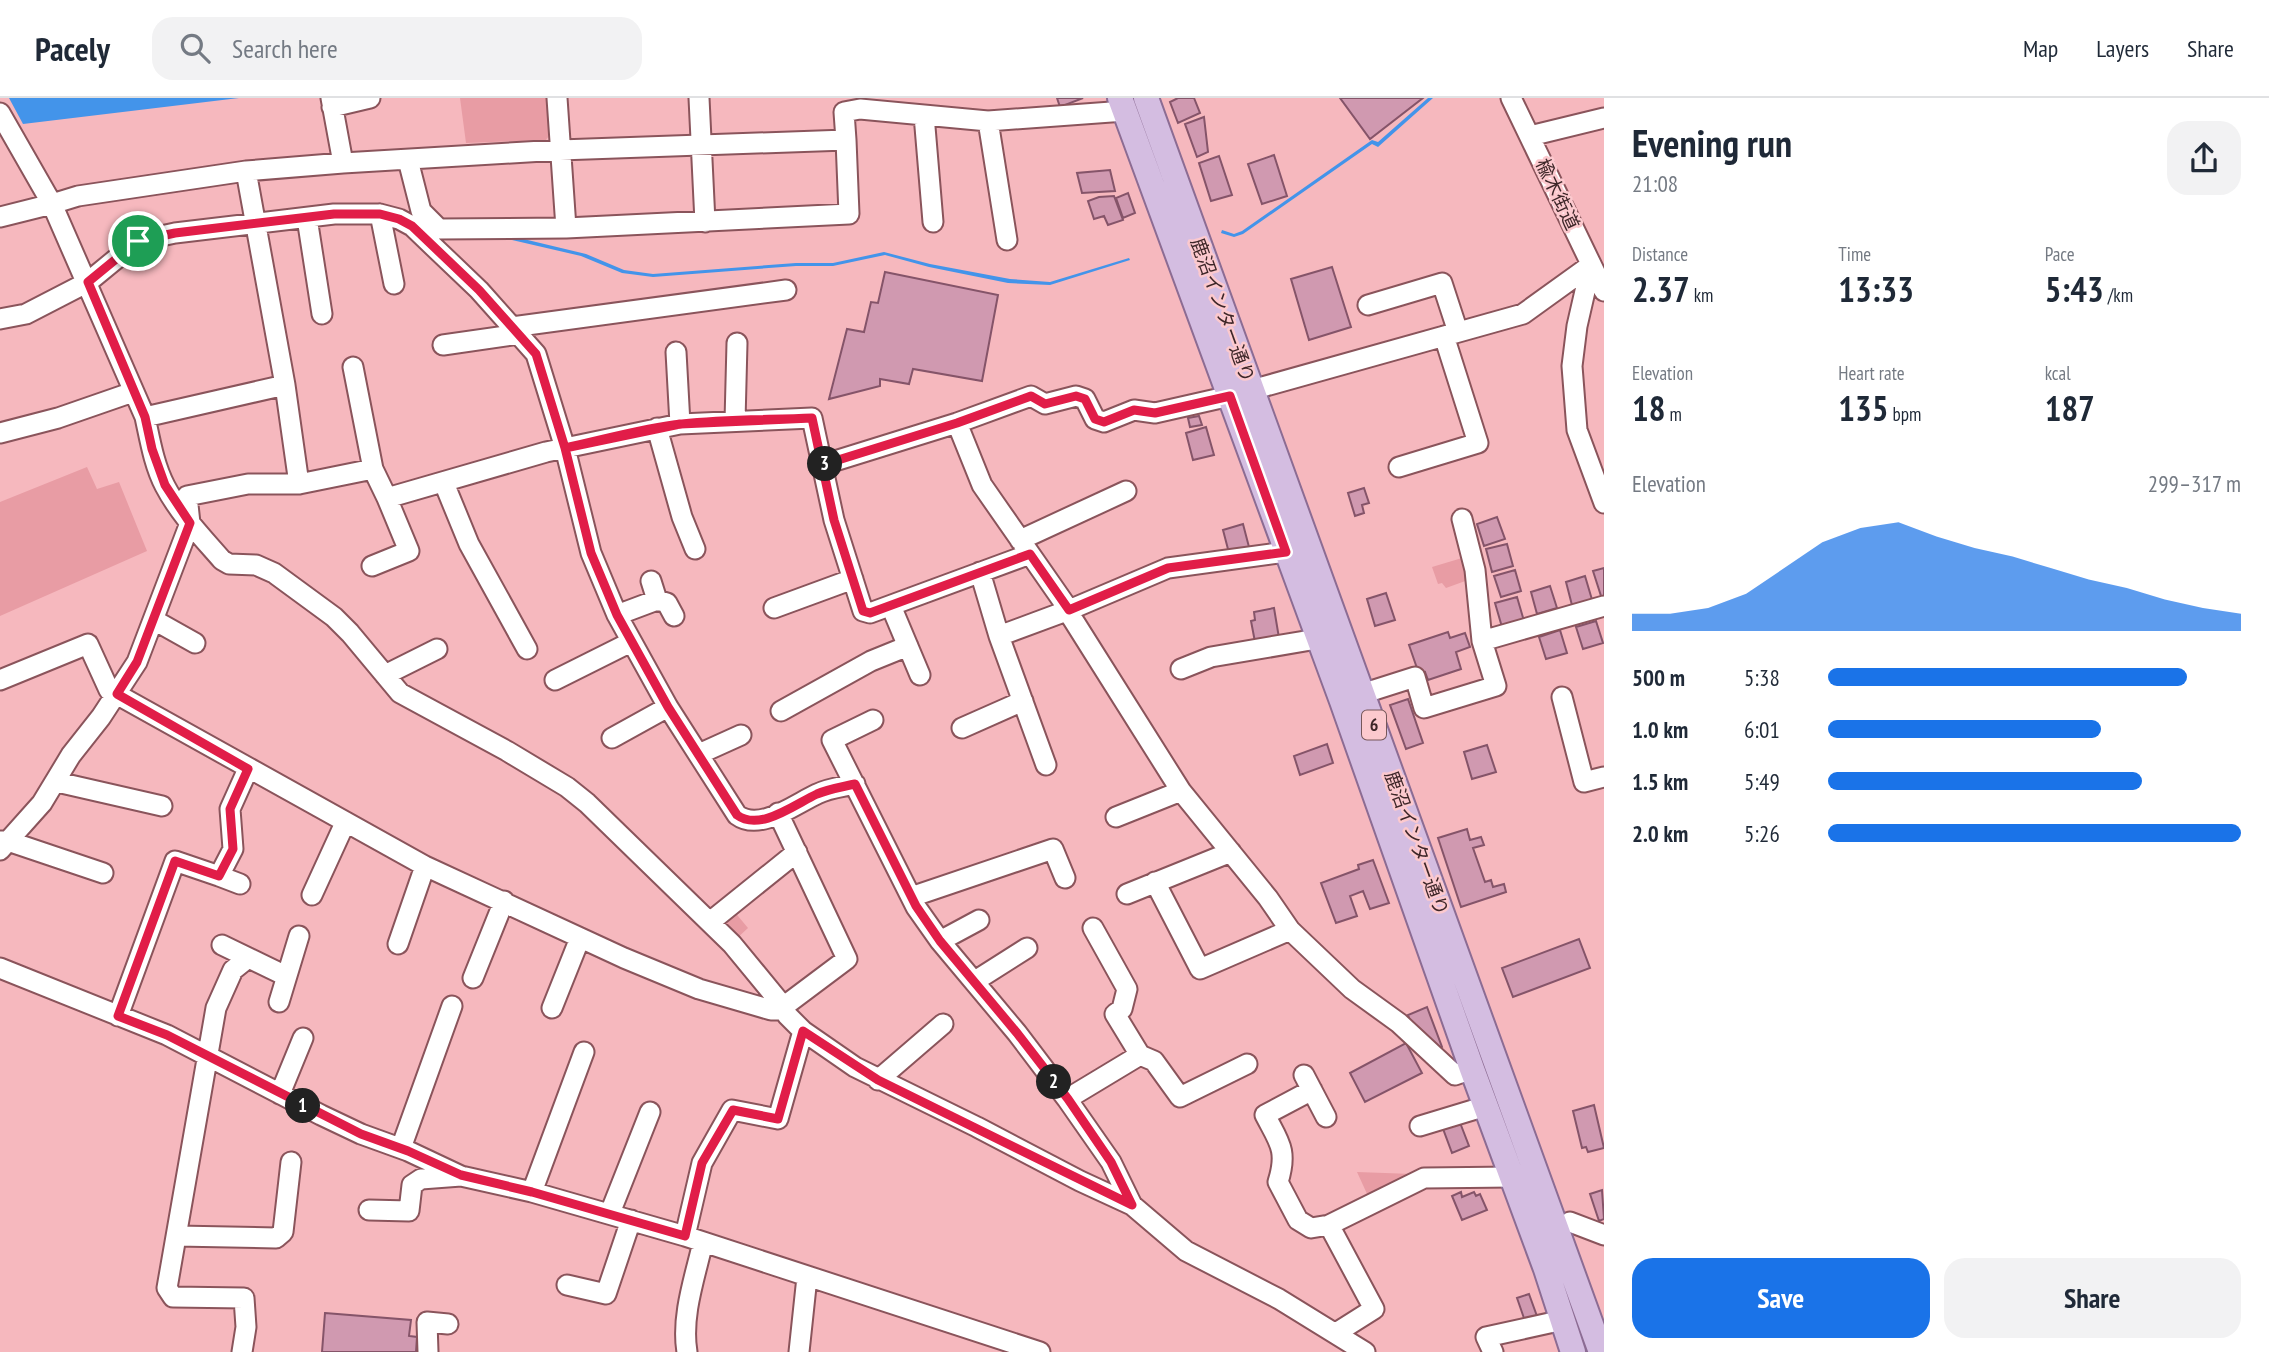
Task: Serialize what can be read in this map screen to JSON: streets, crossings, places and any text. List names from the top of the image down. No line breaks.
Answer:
{"streets":{"main road":["鹿沼インター通り","6"],"street":["楡木街道"]},"page":{"header":"Pacely","search":"Search here","nav":["Map","Layers","Share"],"heading":["Evening run","21:08"],"stats":[["Distance","2.37 km"],["Time","13:33"],["Pace","5:43 /km"],["Elevation","18 m"],["Heart rate","135 bpm"],["kcal","187"]],"pins":["3","2","1"],"chart":["Elevation","299–317 m"],"list":[{"name":"500 m","note":"5:38"},{"name":"1.0 km","note":"6:01"},{"name":"1.5 km","note":"5:49"},{"name":"2.0 km","note":"5:26"}],"buttons":["Save","Share"]}}
